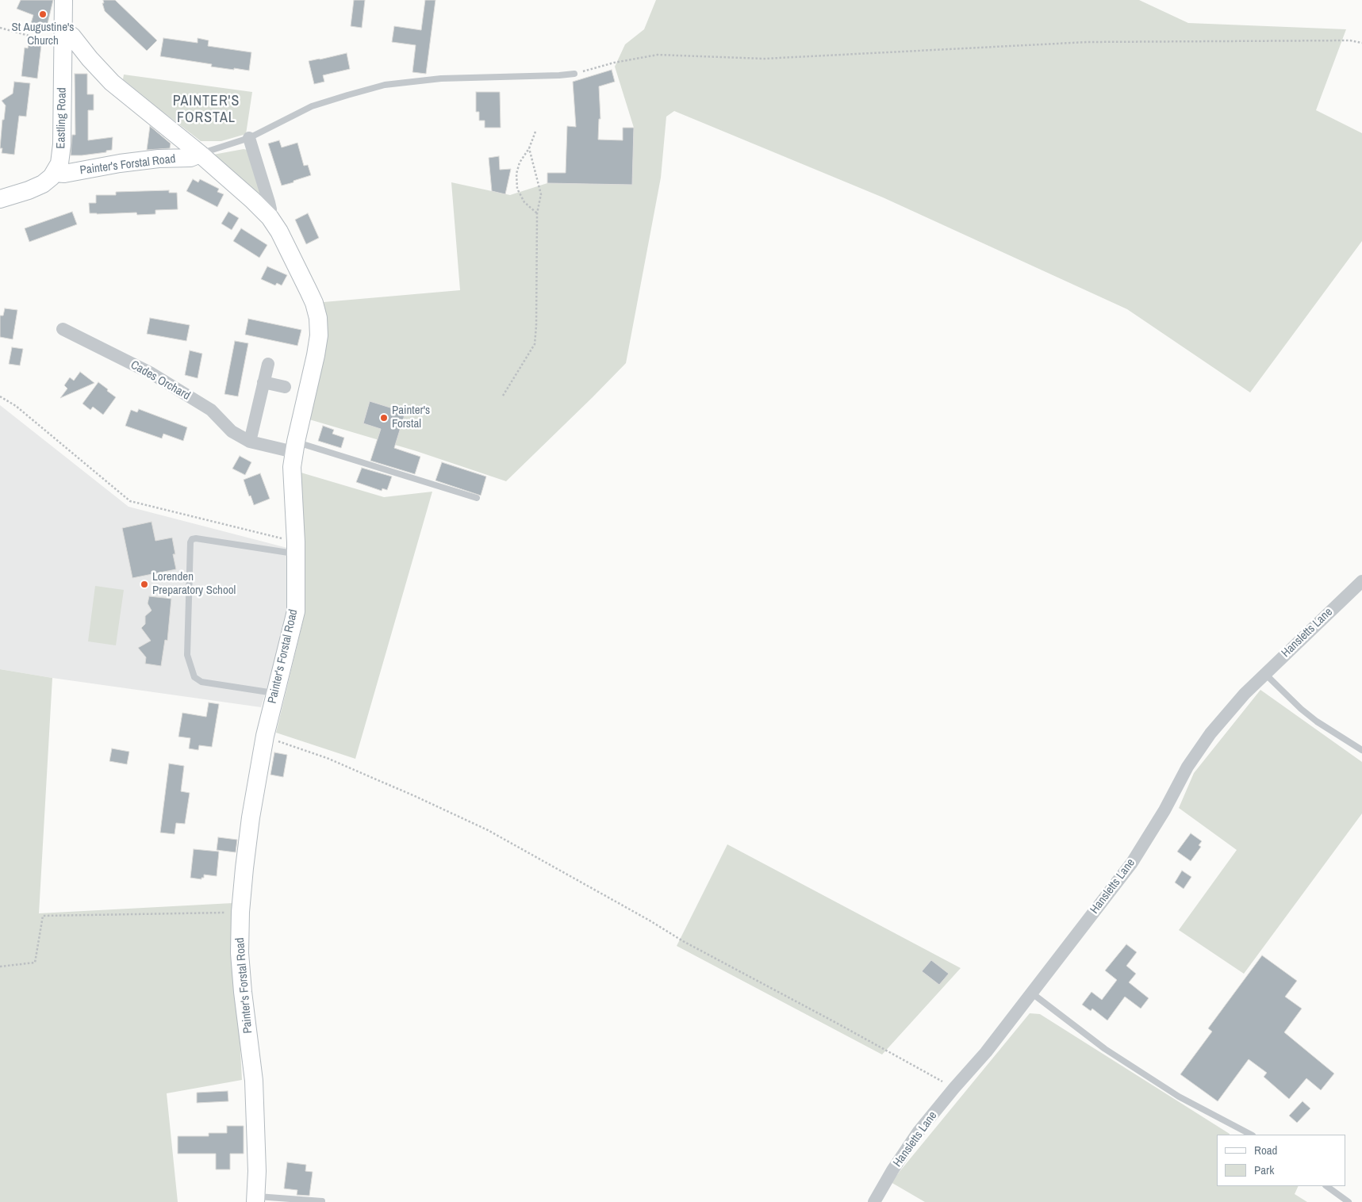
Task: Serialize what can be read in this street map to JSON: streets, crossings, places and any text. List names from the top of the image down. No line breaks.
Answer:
{"streets":{"street":["Eastling Road","Painter's Forstal Road","Cades Orchard","Hansletts Lane"]},"crossings":[["Eastling Road","Painter's Forstal Road"],["Painter's Forstal Road","Cades Orchard"]],"districts":["PAINTER'S FORSTAL"],"places":["St Augustine's Church","Painter's Forstal","Lorenden Preparatory School"],"legend":["Road","Park"]}
